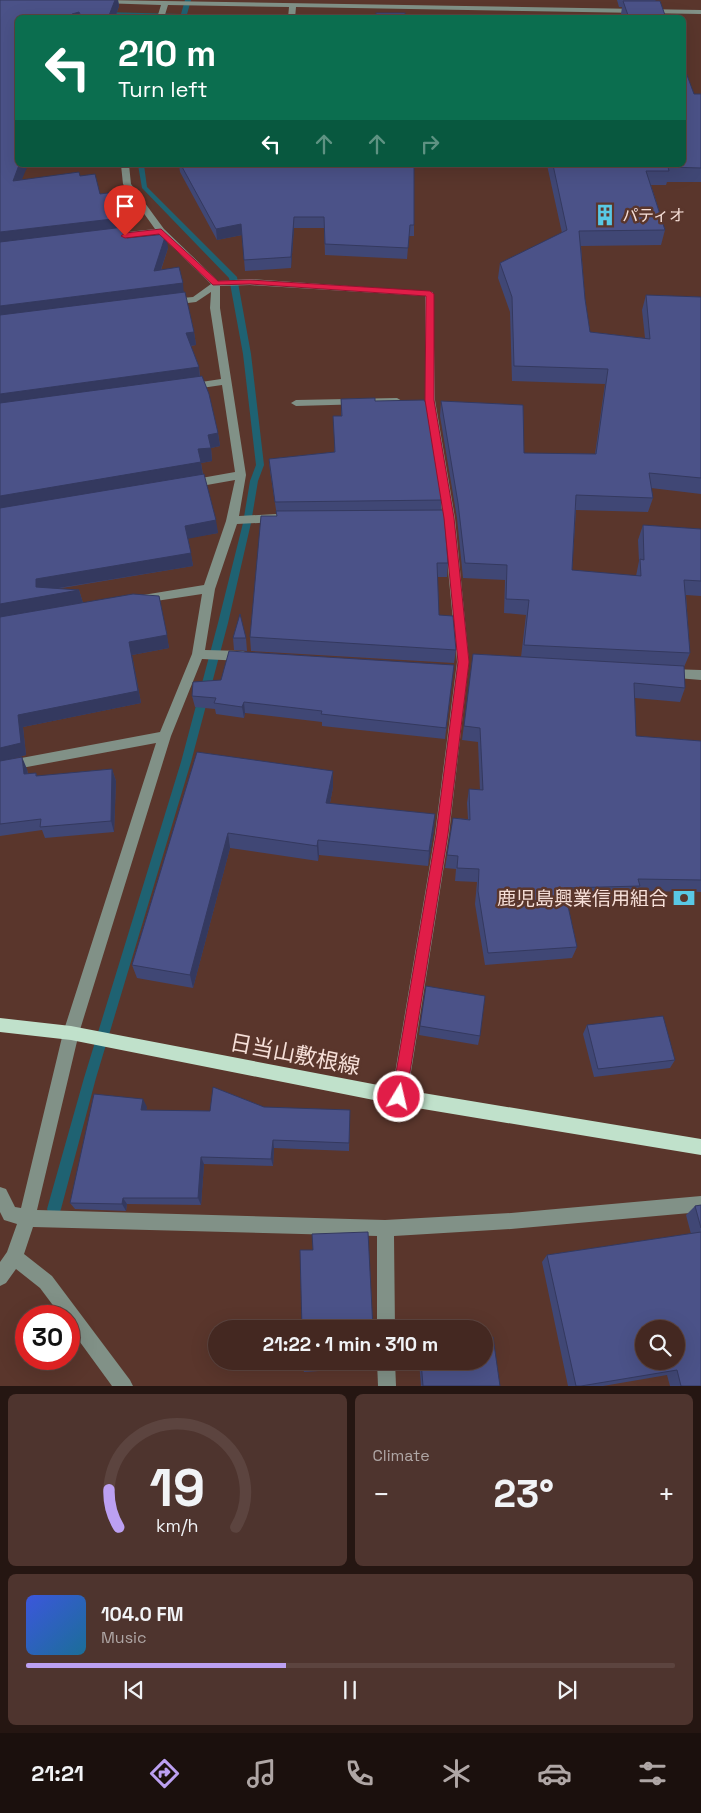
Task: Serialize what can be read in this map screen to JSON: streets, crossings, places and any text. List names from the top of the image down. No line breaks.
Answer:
{"streets":{"main road":["日当山敷根線"]},"places":{"building":["パティオ"],"bank":["鹿児島興業信用組合"]},"page":{"turn":["210 m","Turn left"],"limit":"30","trip":"21:22 · 1 min · 310 m","tile":"Climate","heat":["−","23°","+"],"song":["104.0 FM","Music"],"tabs":"21:21","gauge":["19","km/h"]}}
